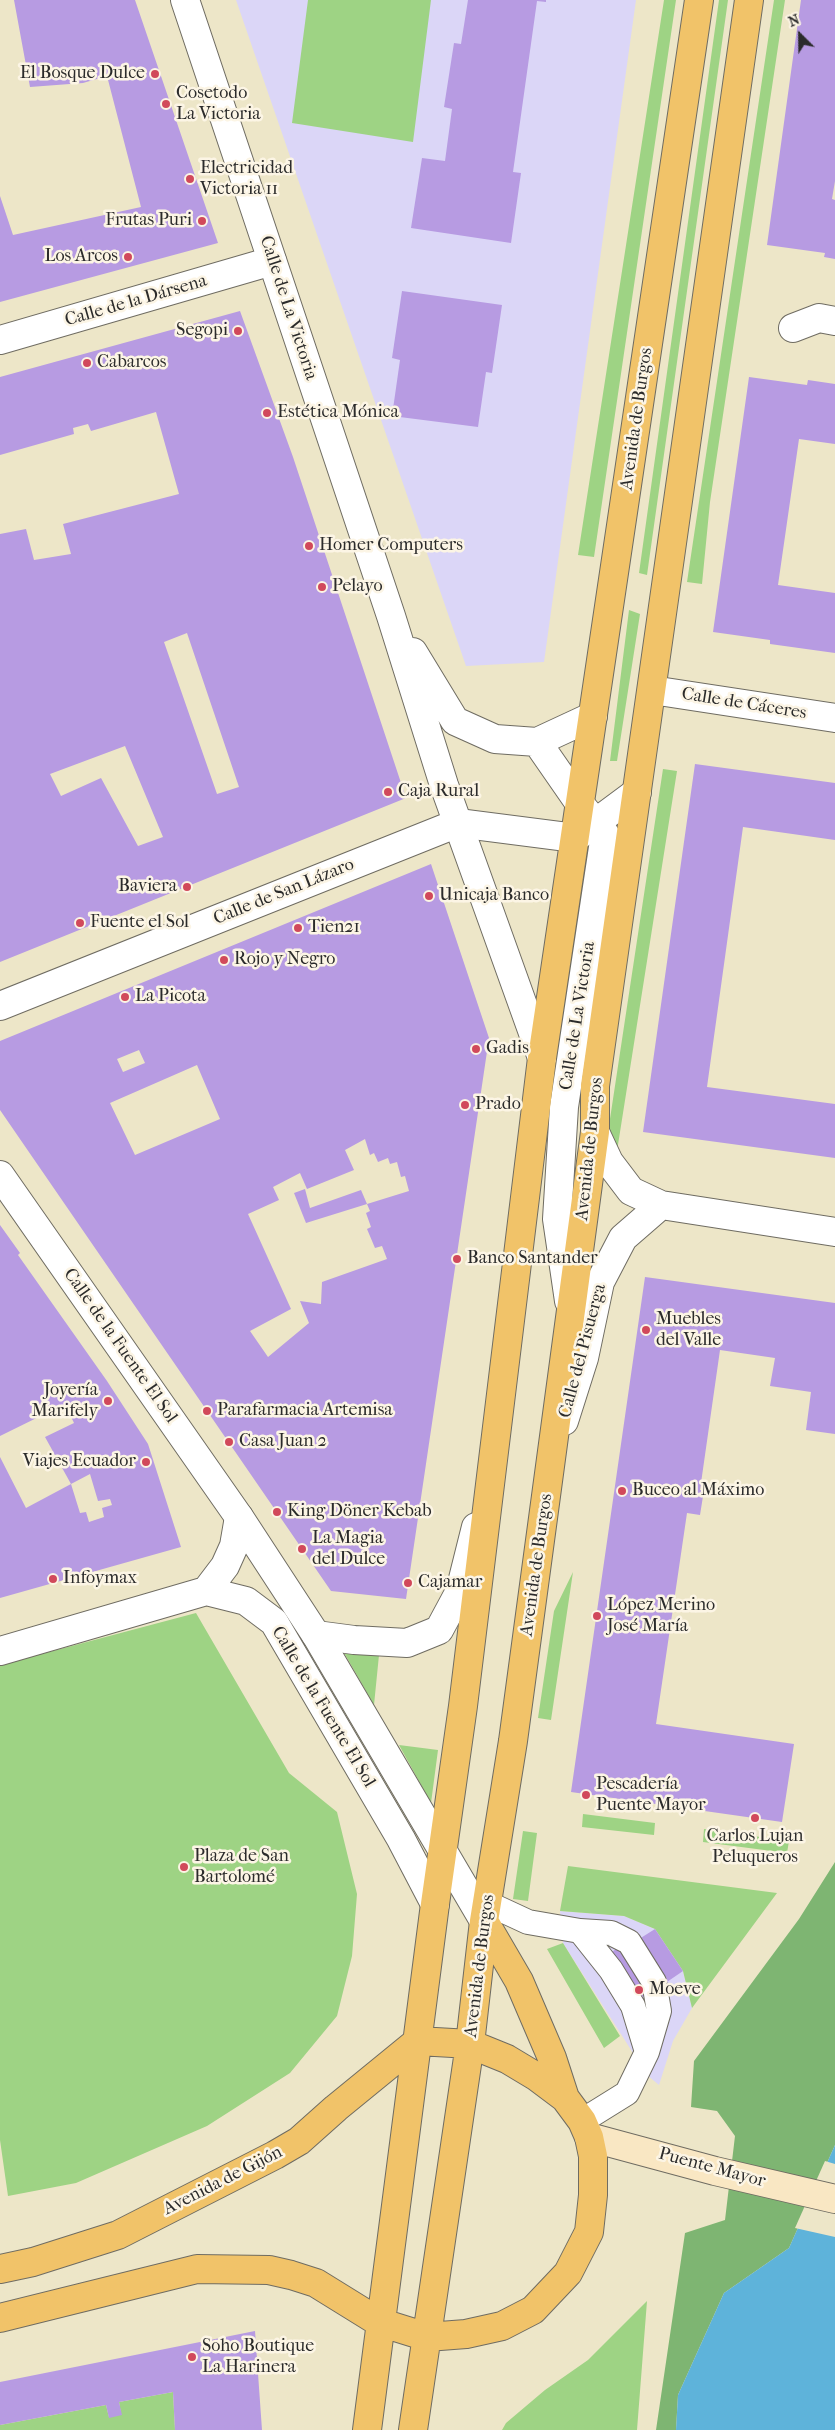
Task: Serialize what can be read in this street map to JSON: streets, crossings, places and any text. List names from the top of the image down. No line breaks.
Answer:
{"streets":{"highway":["Avenida de Burgos","Avenida de Gijón"],"main road":["Puente Mayor"],"street":["Calle de la Dársena","Calle de La Victoria","Calle de Cáceres","Calle de San Lázaro","Calle de la Fuente El Sol","Calle del Pisuerga"]},"crossings":[["Calle de la Dársena","Calle de La Victoria"],["Calle de La Victoria","Avenida de Burgos"],["Calle de La Victoria","Calle de San Lázaro"],["Avenida de Burgos","Calle de Cáceres"],["Avenida de Burgos","Calle de San Lázaro"],["Avenida de Burgos","Calle de la Fuente El Sol"],["Avenida de Burgos","Calle del Pisuerga"],["Avenida de Burgos","Avenida de Gijón"]],"places":["El Bosque Dulce","Cosetodo La Victoria","Electricidad Victoria 11","Frutas Puri","Los Arcos","Segopi","Cabarcos","Estética Mónica","Homer Computers","Pelayo","Caja Rural","Baviera","Unicaja Banco","Fuente el Sol","Tien21","Rojo y Negro","La Picota","Gadis","Prado","Banco Santander","Muebles del Valle","Joyería Marifely","Parafarmacia Artemisa","Casa Juan 2","Viajes Ecuador","Buceo al Máximo","King Döner Kebab","La Magia del Dulce","Infoymax","Cajamar","López Merino José María","Pescadería Puente Mayor","Carlos Lujan Peluqueros","Plaza de San Bartolomé","Moeve","Soho Boutique La Harinera"],"north":"top left"}
